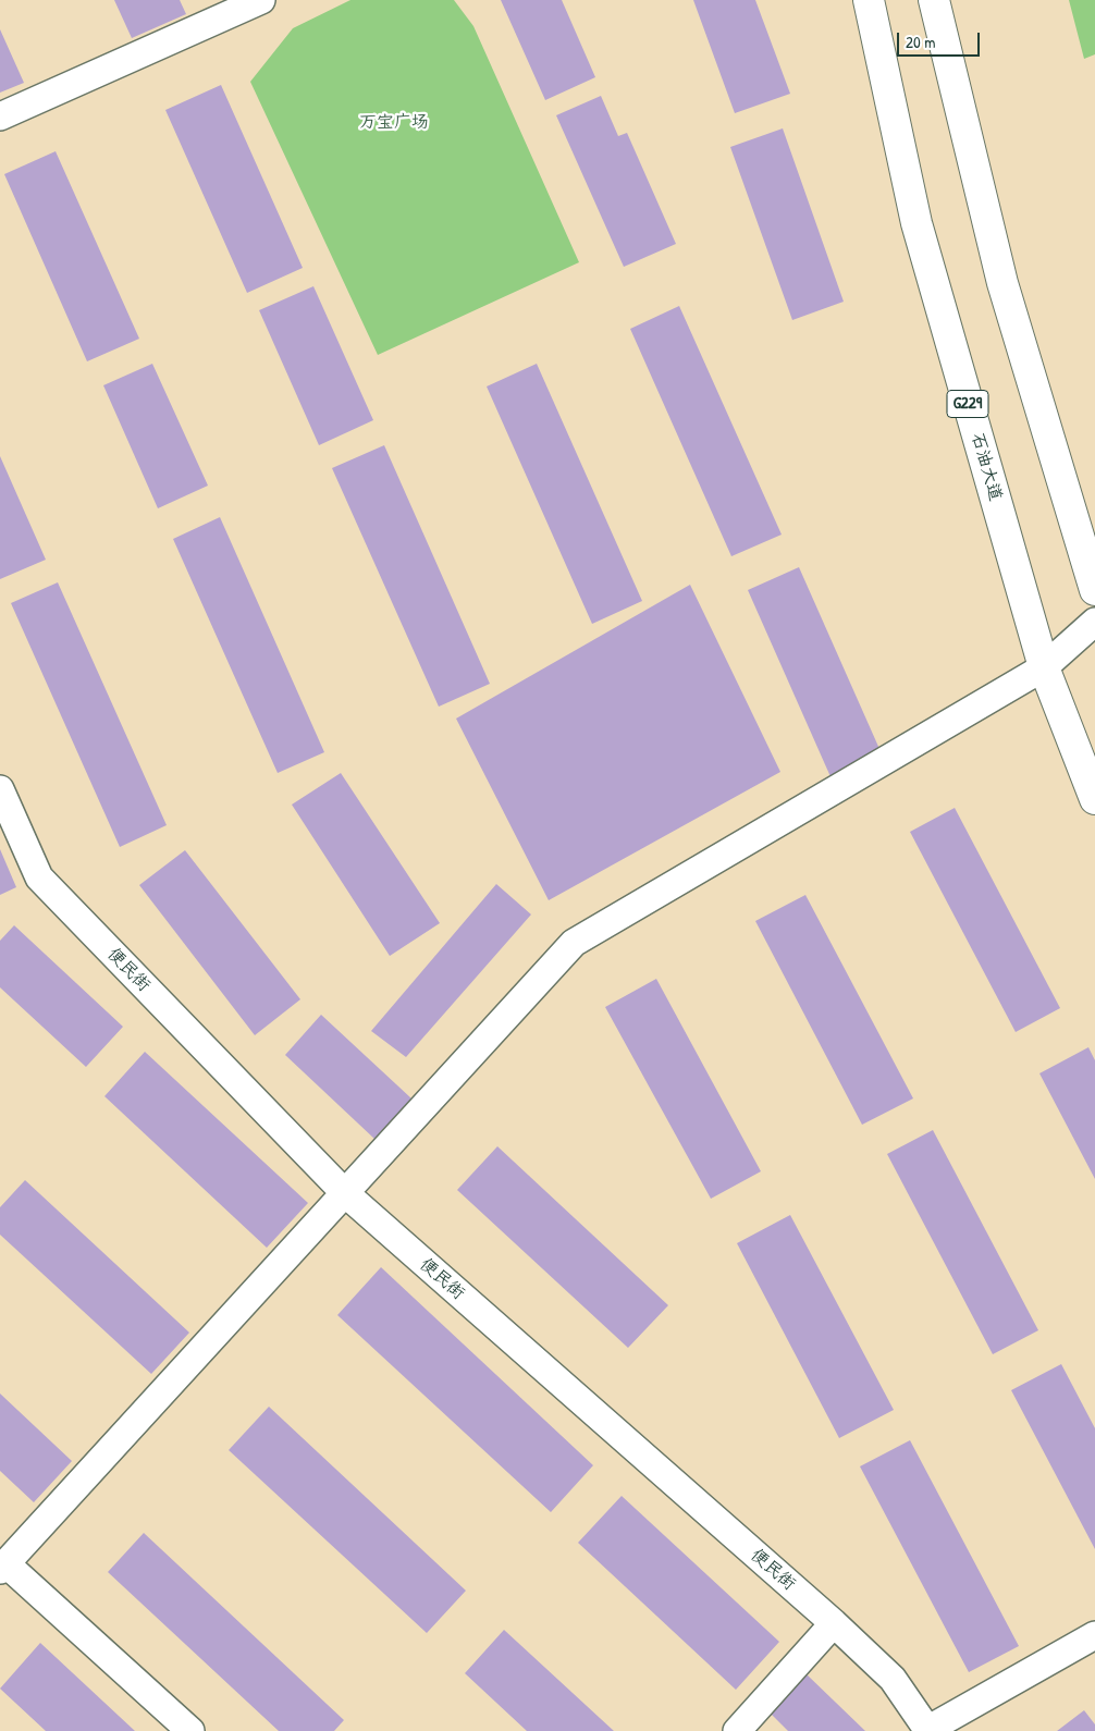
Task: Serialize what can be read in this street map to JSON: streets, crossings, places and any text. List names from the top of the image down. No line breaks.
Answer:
{"streets":{"highway":["G229","石油大道"],"street":["便民街"]},"parks":["万宝广场"],"scale_bar":"20 m"}
